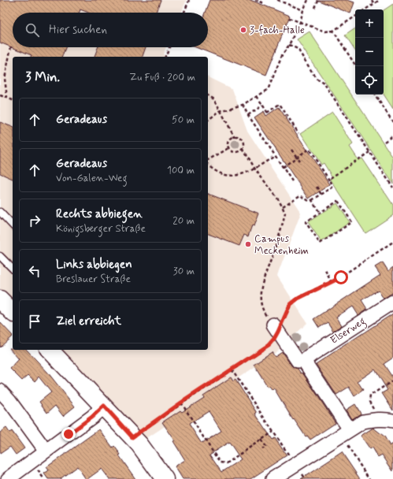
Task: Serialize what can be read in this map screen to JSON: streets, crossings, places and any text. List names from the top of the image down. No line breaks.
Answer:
{"streets":{"street":["Elserweg"]},"places":["3-fach-Halle","Campus Meckenheim"],"page":{"map_buttons":["+","−"],"search":"Hier suchen","heading":["3 Min.","Zu Fuß · 200 m"],"list":[["Geradeaus","50 m"],["Geradeaus","Von-Galen-Weg","100 m"],["Rechts abbiegen","Königsberger Straße","20 m"],["Links abbiegen","Breslauer Straße","30 m"],"Ziel erreicht"]}}
